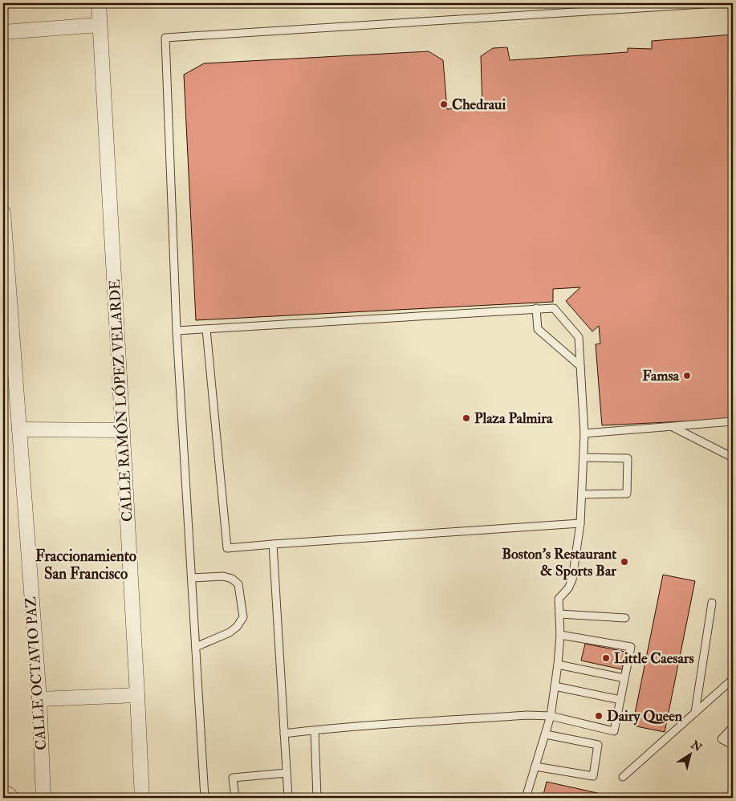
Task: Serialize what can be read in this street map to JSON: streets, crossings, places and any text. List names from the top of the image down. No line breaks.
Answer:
{"streets":{"street":["CALLE RAMÓN LÓPEZ VELARDE","CALLE OCTAVIO PAZ"]},"districts":["Fraccionamiento San Francisco"],"places":["Chedraui","Famsa","Plaza Palmira","Boston's Restaurant & Sports Bar","Little Caesars","Dairy Queen"],"north":"top right"}
